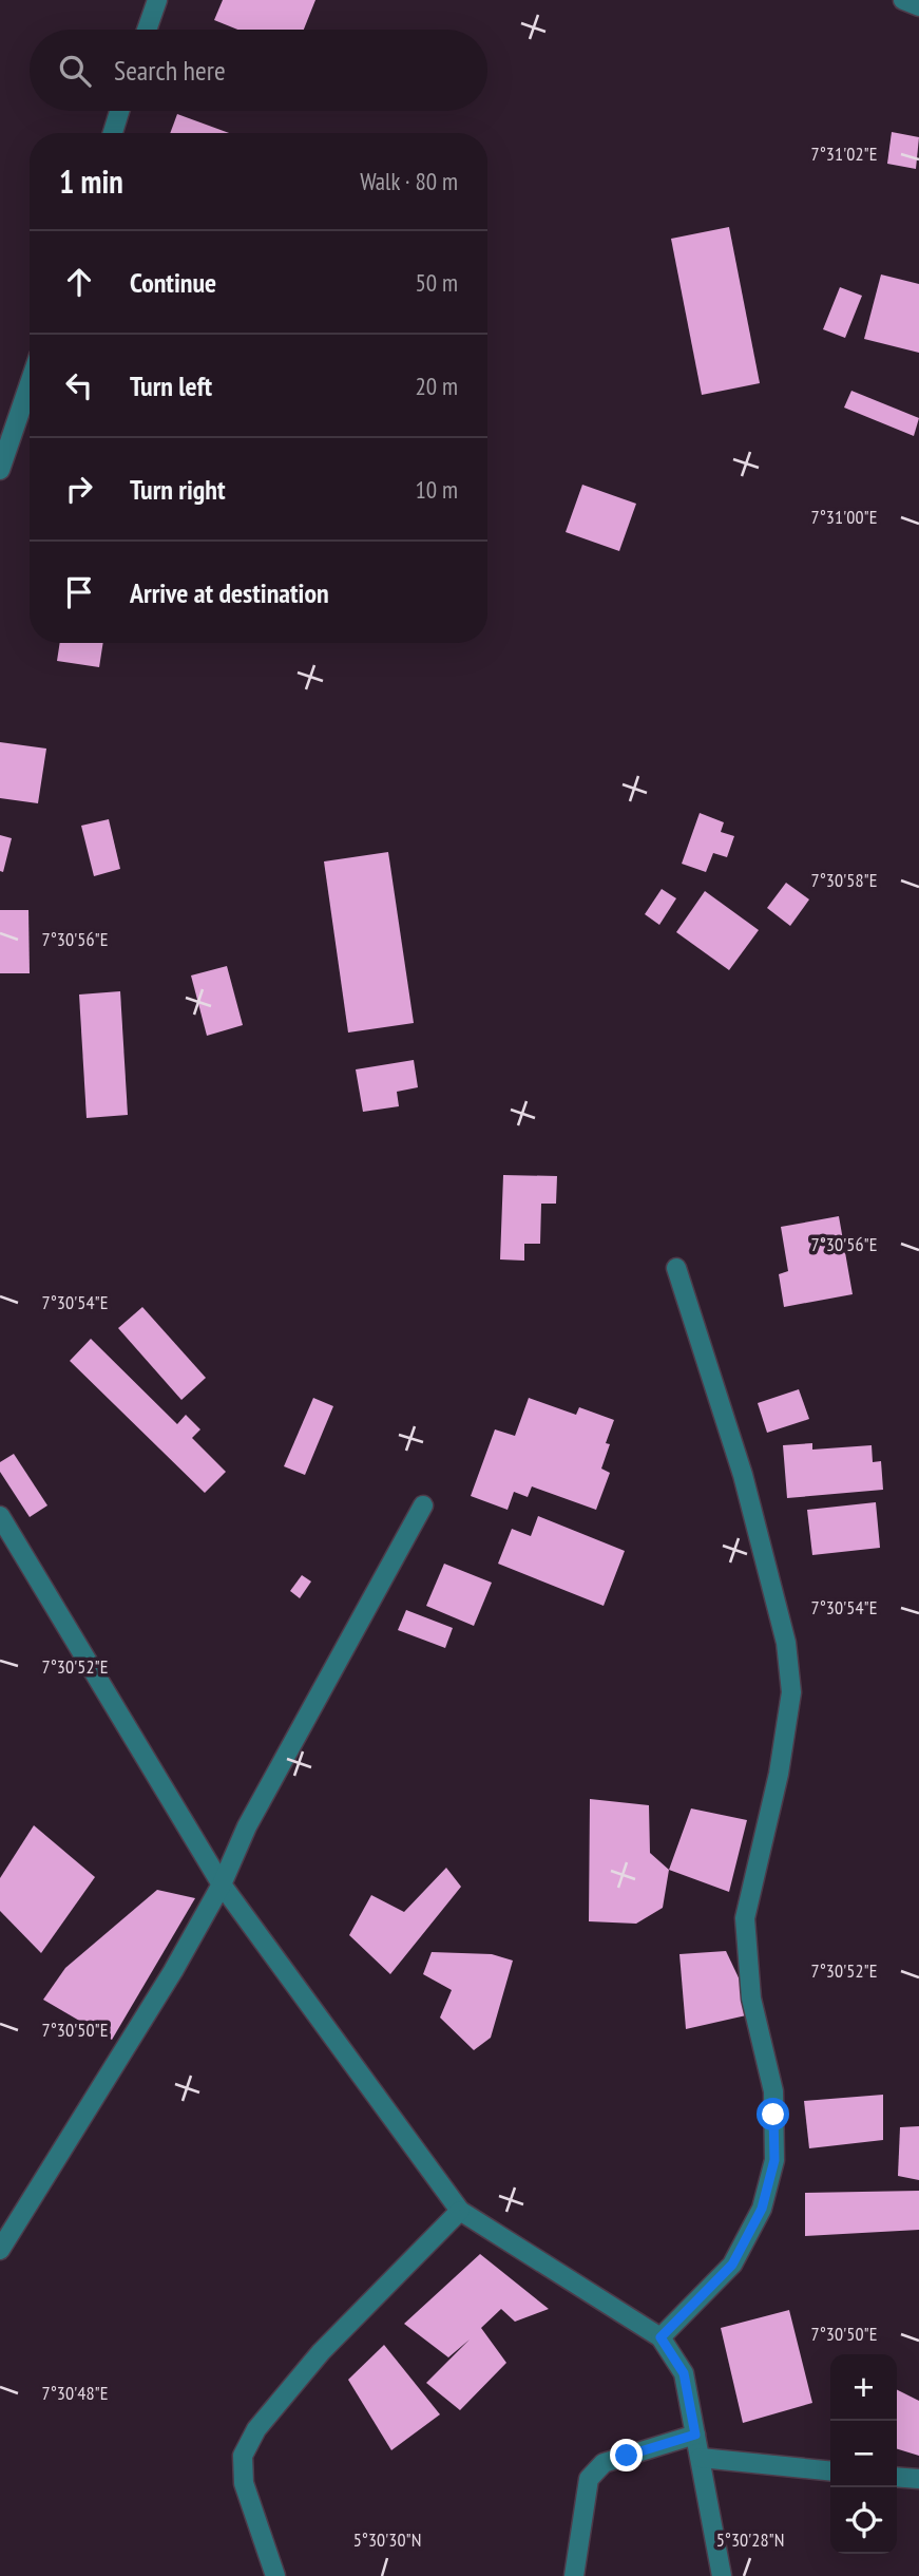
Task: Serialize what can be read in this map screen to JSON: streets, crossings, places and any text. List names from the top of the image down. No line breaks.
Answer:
{"page":{"search":"Search here","heading":["1 min","Walk · 80 m"],"list":[["Continue","50 m"],["Turn left","20 m"],["Turn right","10 m"],"Arrive at destination"],"map_buttons":["+","−"]},"coordinates":["7°31'02\"E","7°31'00\"E","7°30'58\"E","7°30'56\"E","7°30'54\"E","7°30'52\"E","7°30'50\"E","7°30'48\"E","5°30'30\"N","5°30'28\"N"]}
